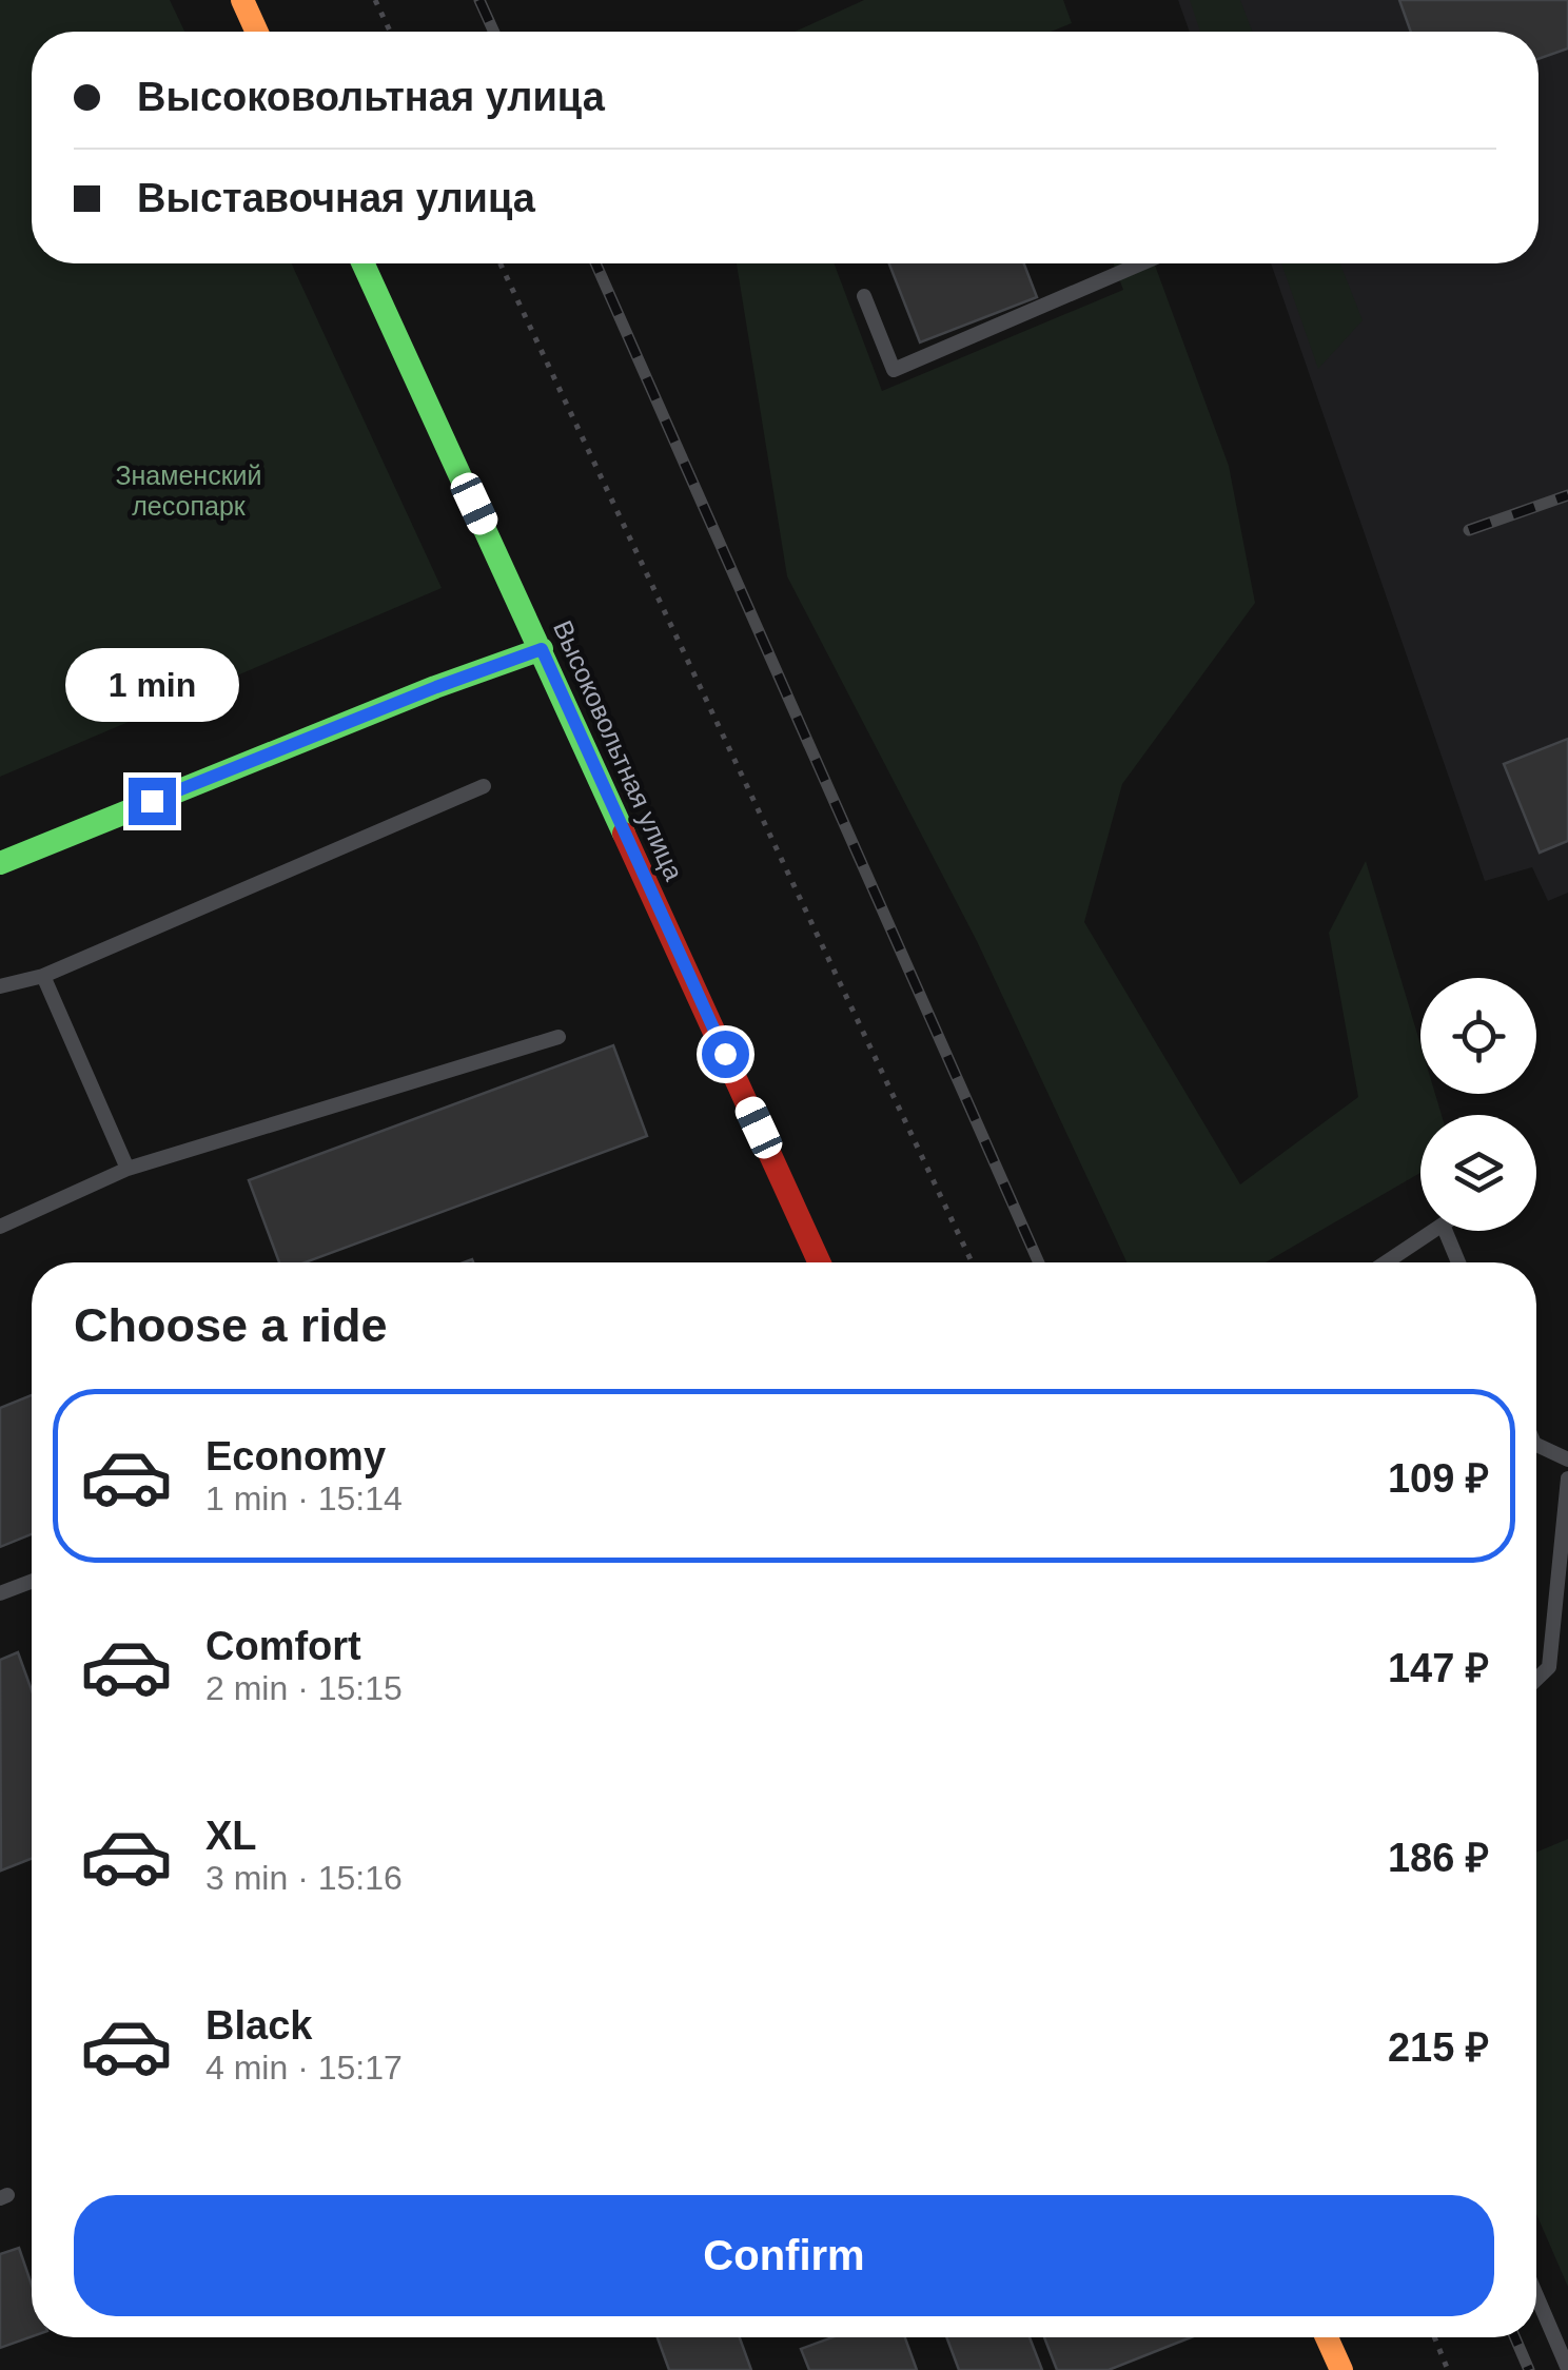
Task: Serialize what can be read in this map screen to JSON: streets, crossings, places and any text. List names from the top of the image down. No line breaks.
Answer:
{"streets":{"main road":["Высоковольтная улица"]},"parks":["Знаменский лесопарк"],"page":{"banner":["Высоковольтная улица","Выставочная улица"],"bubble":"1 min","heading":"Choose a ride","list":[{"name":"Economy","note":"1 min · 15:14","value":"109 ₽"},{"name":"Comfort","note":"2 min · 15:15","value":"147 ₽"},{"name":"XL","note":"3 min · 15:16","value":"186 ₽"},{"name":"Black","note":"4 min · 15:17","value":"215 ₽"}],"buttons":"Confirm"}}
